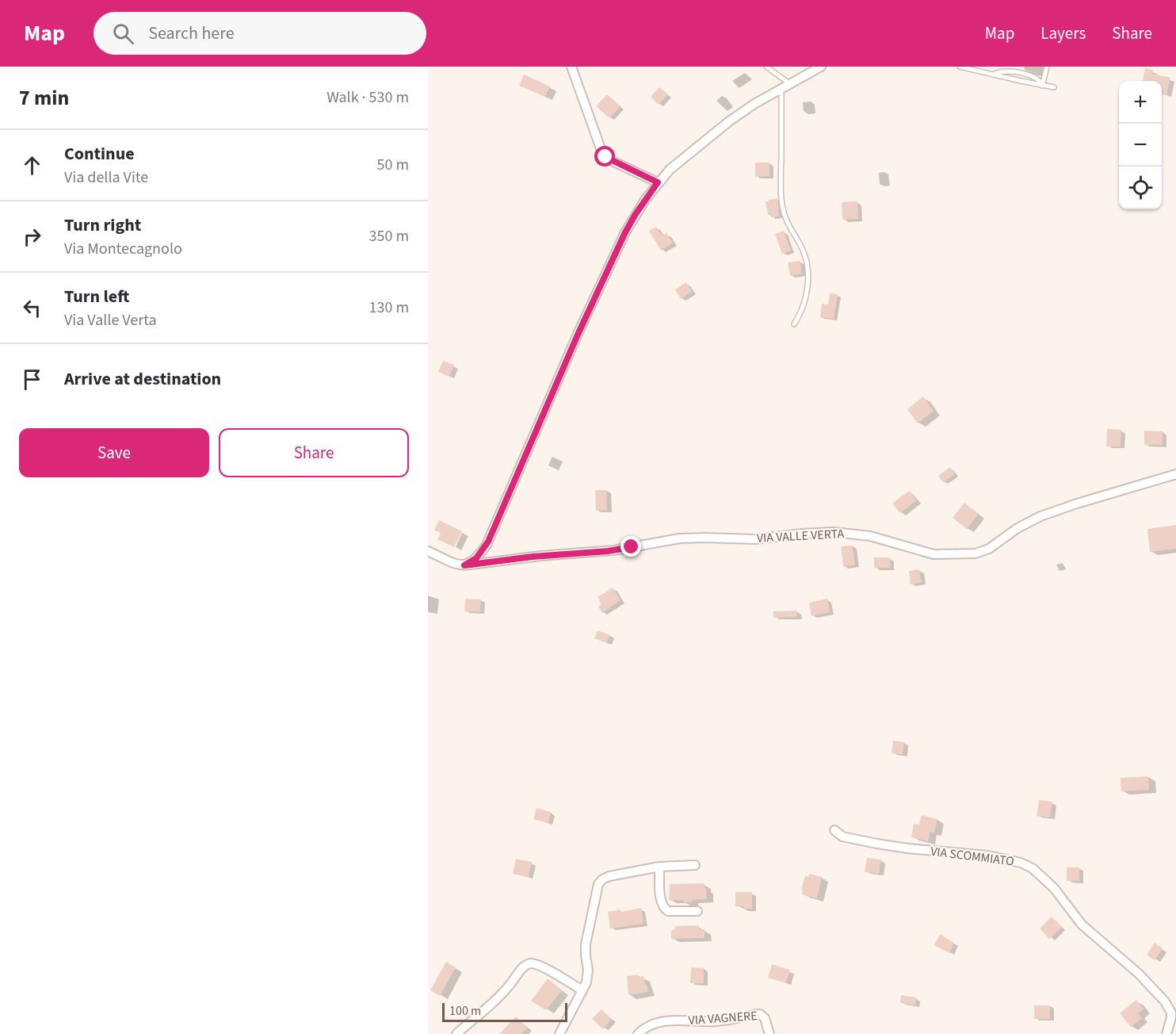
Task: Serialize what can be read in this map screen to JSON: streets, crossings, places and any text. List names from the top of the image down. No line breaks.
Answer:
{"streets":{"street":["VIA VALLE VERTA","VIA SCOMMIATO","VIA VAGNERE"]},"scale_bar":"100 m","page":{"header":"Map","search":"Search here","nav":["Map","Layers","Share"],"heading":["7 min","Walk · 530 m"],"map_buttons":["+","−"],"list":[["Continue","Via della Vite","50 m"],["Turn right","Via Montecagnolo","350 m"],["Turn left","Via Valle Verta","130 m"],"Arrive at destination"],"buttons":["Save","Share"],"scale":"100 m"}}
